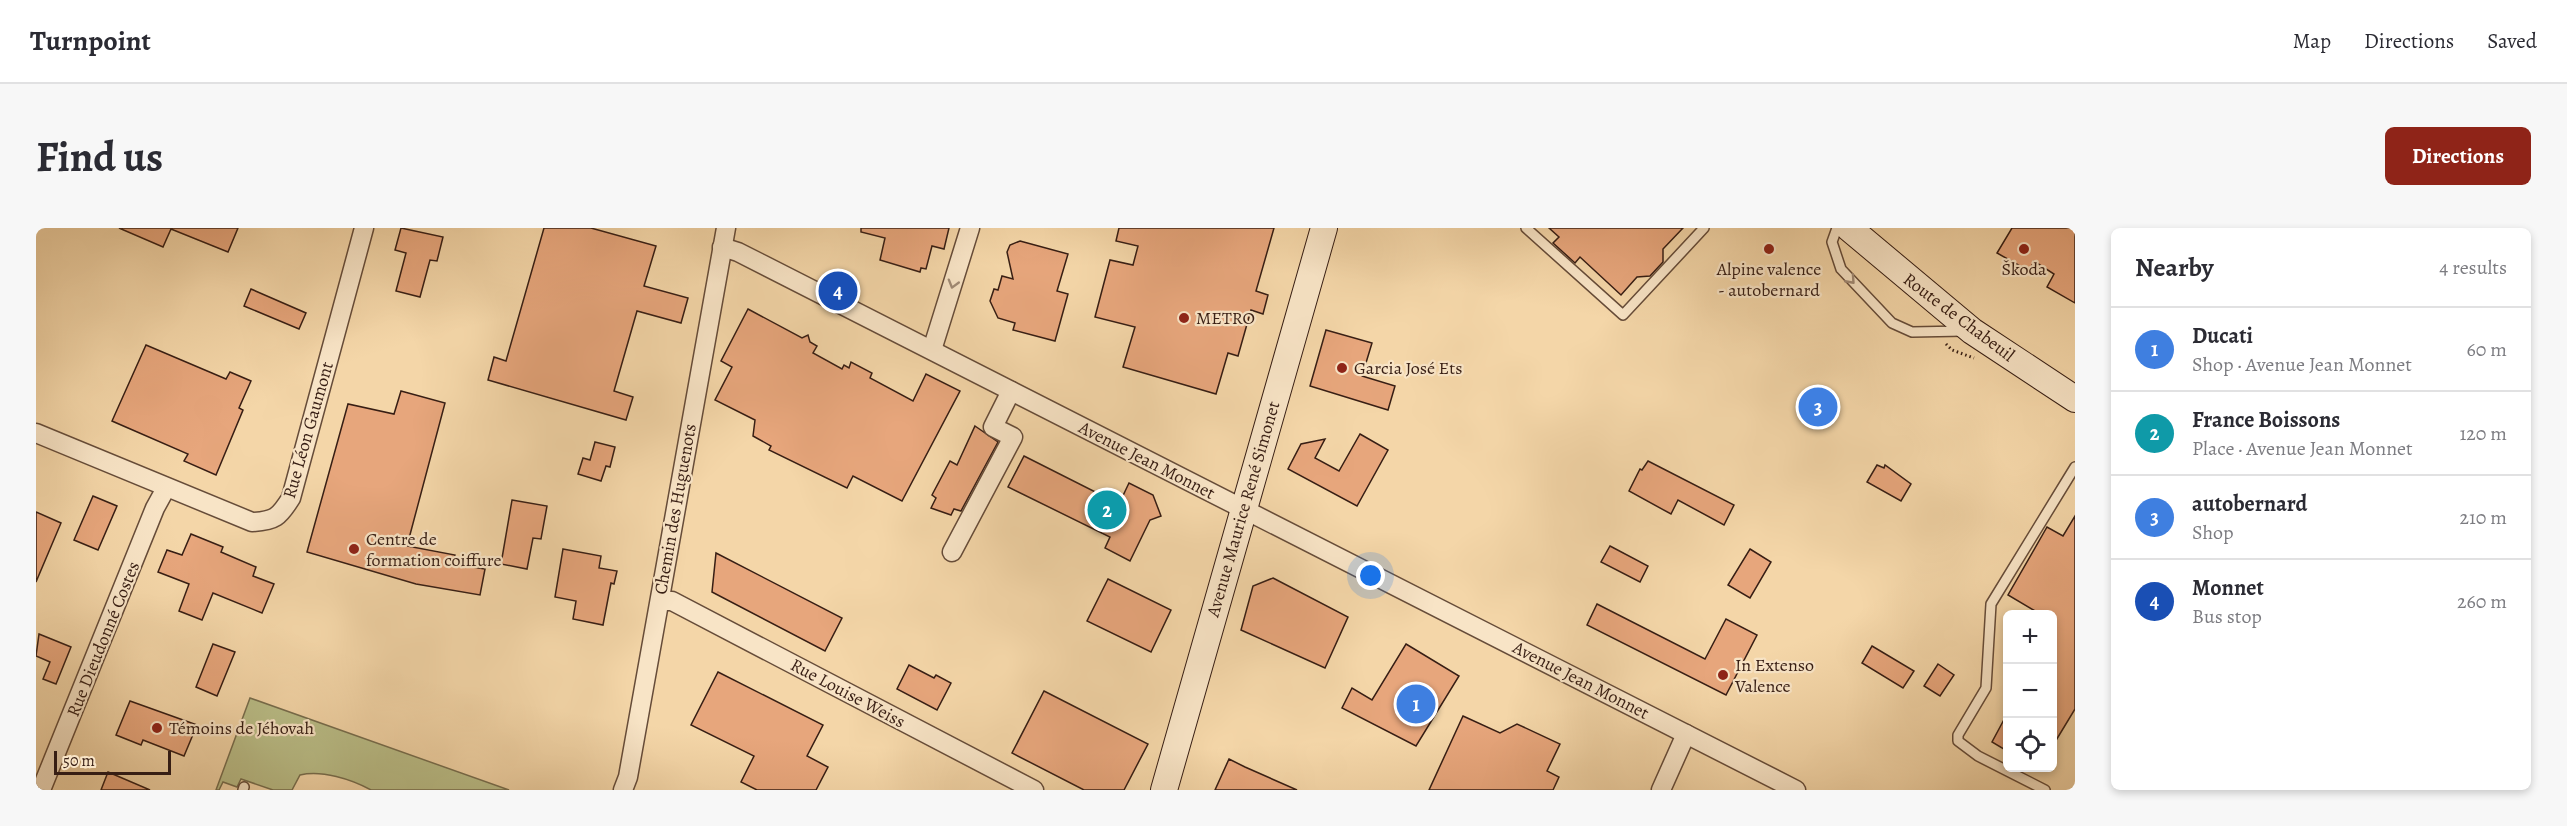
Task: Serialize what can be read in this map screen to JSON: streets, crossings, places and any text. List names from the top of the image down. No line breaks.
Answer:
{"streets":{"street":["Route de Chabeuil","Rue Léon Gaumont","Avenue Jean Monnet","Chemin des Huguenots","Avenue Maurice René Simonet","Rue Dieudonné Costes","Rue Louise Weiss"]},"crossings":[["Rue Léon Gaumont","Rue Dieudonné Costes"],["Avenue Jean Monnet","Chemin des Huguenots"],["Avenue Jean Monnet","Avenue Maurice René Simonet"],["Chemin des Huguenots","Rue Louise Weiss"]],"places":["Alpine valence - autobernard","Škoda","METRO","Garcia José Ets","Centre de formation coiffure","In Extenso Valence","Témoins de Jéhovah"],"scale_bar":"50 m","page":{"header":"Turnpoint","nav":["Map","Directions","Saved"],"buttons":"Directions","title":"Find us","heading":["Nearby","4 results"],"pins":["4","3","2","1"],"list":[{"mark":"1","name":"Ducati","note":"Shop · Avenue Jean Monnet","value":"60 m"},{"mark":"2","name":"France Boissons","note":"Place · Avenue Jean Monnet","value":"120 m"},{"mark":"3","name":"autobernard","note":"Shop","value":"210 m"},{"mark":"4","name":"Monnet","note":"Bus stop","value":"260 m"}],"map_buttons":["+","−"],"scale":"50 m"}}
